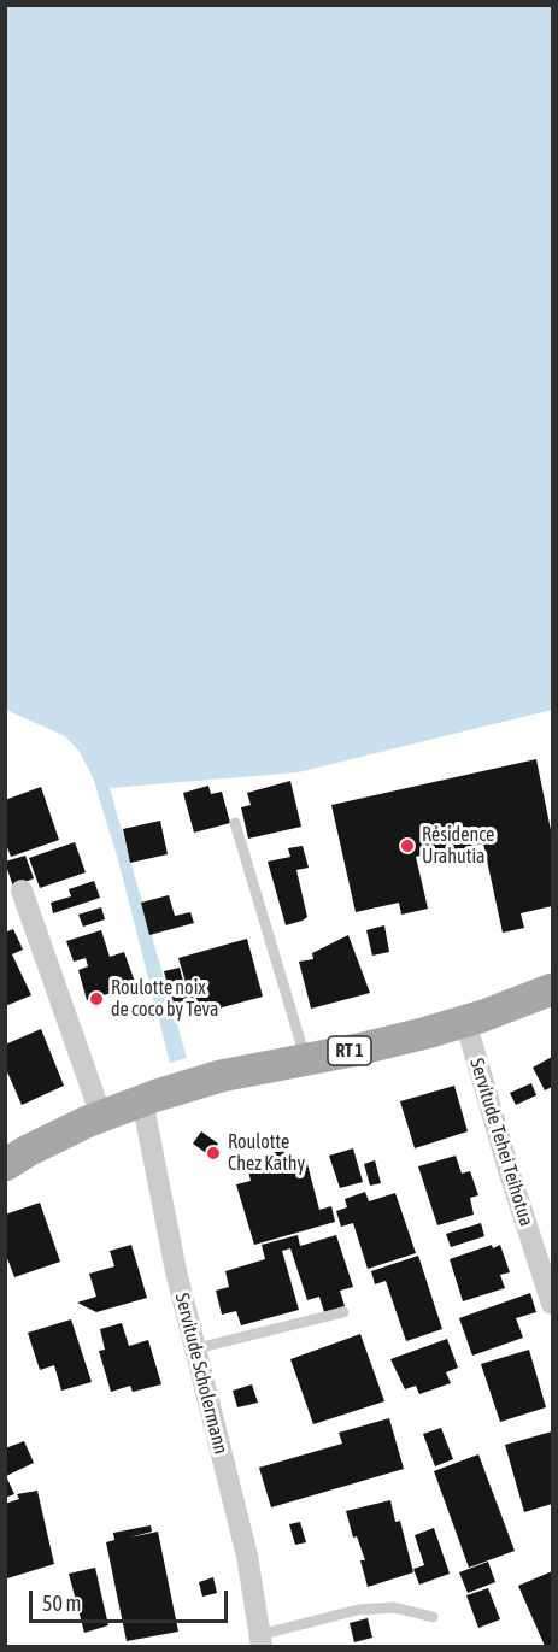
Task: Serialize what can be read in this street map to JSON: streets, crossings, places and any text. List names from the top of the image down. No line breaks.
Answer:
{"streets":{"main road":["RT 1"],"street":["Servitude Tehei Teihotua","Servitude Scholermann"]},"crossings":[["RT 1","Servitude Tehei Teihotua"],["RT 1","Servitude Scholermann"]],"places":["Résidence Urahutia","Roulotte noix de coco by Teva","Roulotte Chez Kathy"],"scale_bar":"50 m"}
